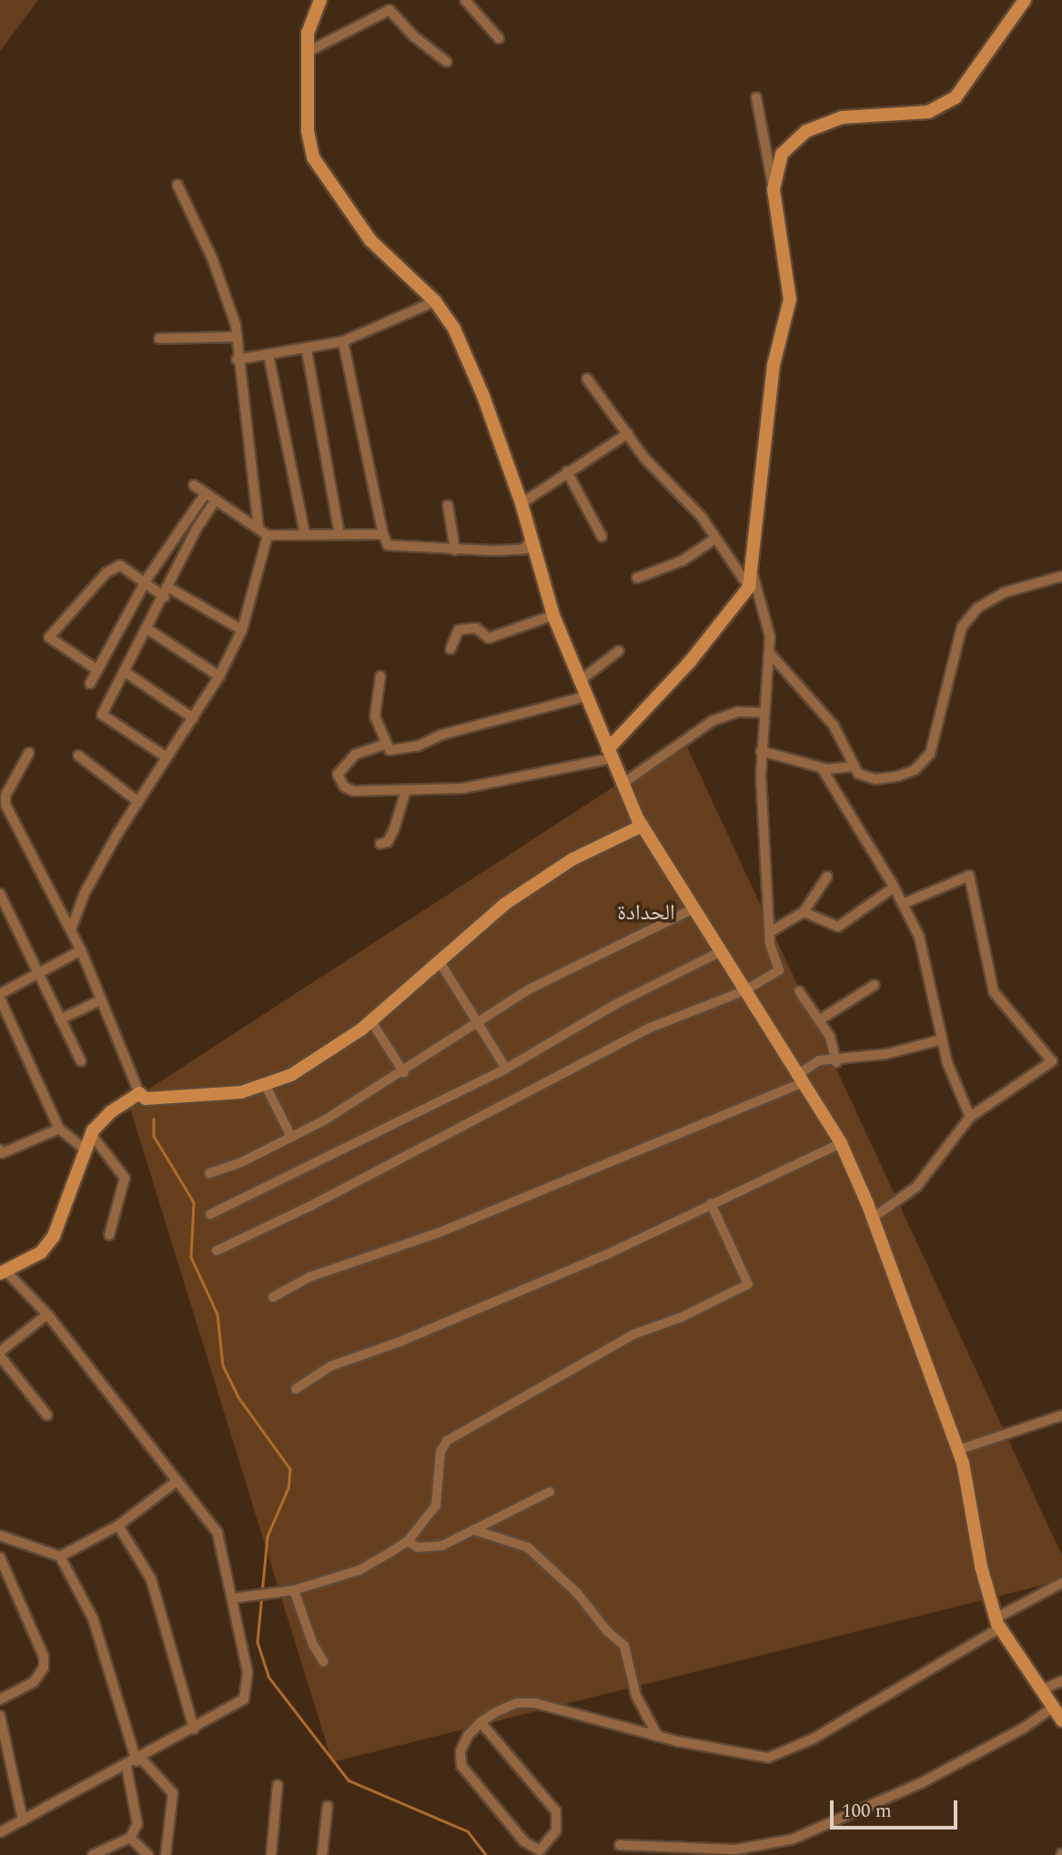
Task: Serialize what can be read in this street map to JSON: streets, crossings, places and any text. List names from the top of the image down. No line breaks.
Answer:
{"districts":["الحدادة"],"scale_bar":"100 m"}
